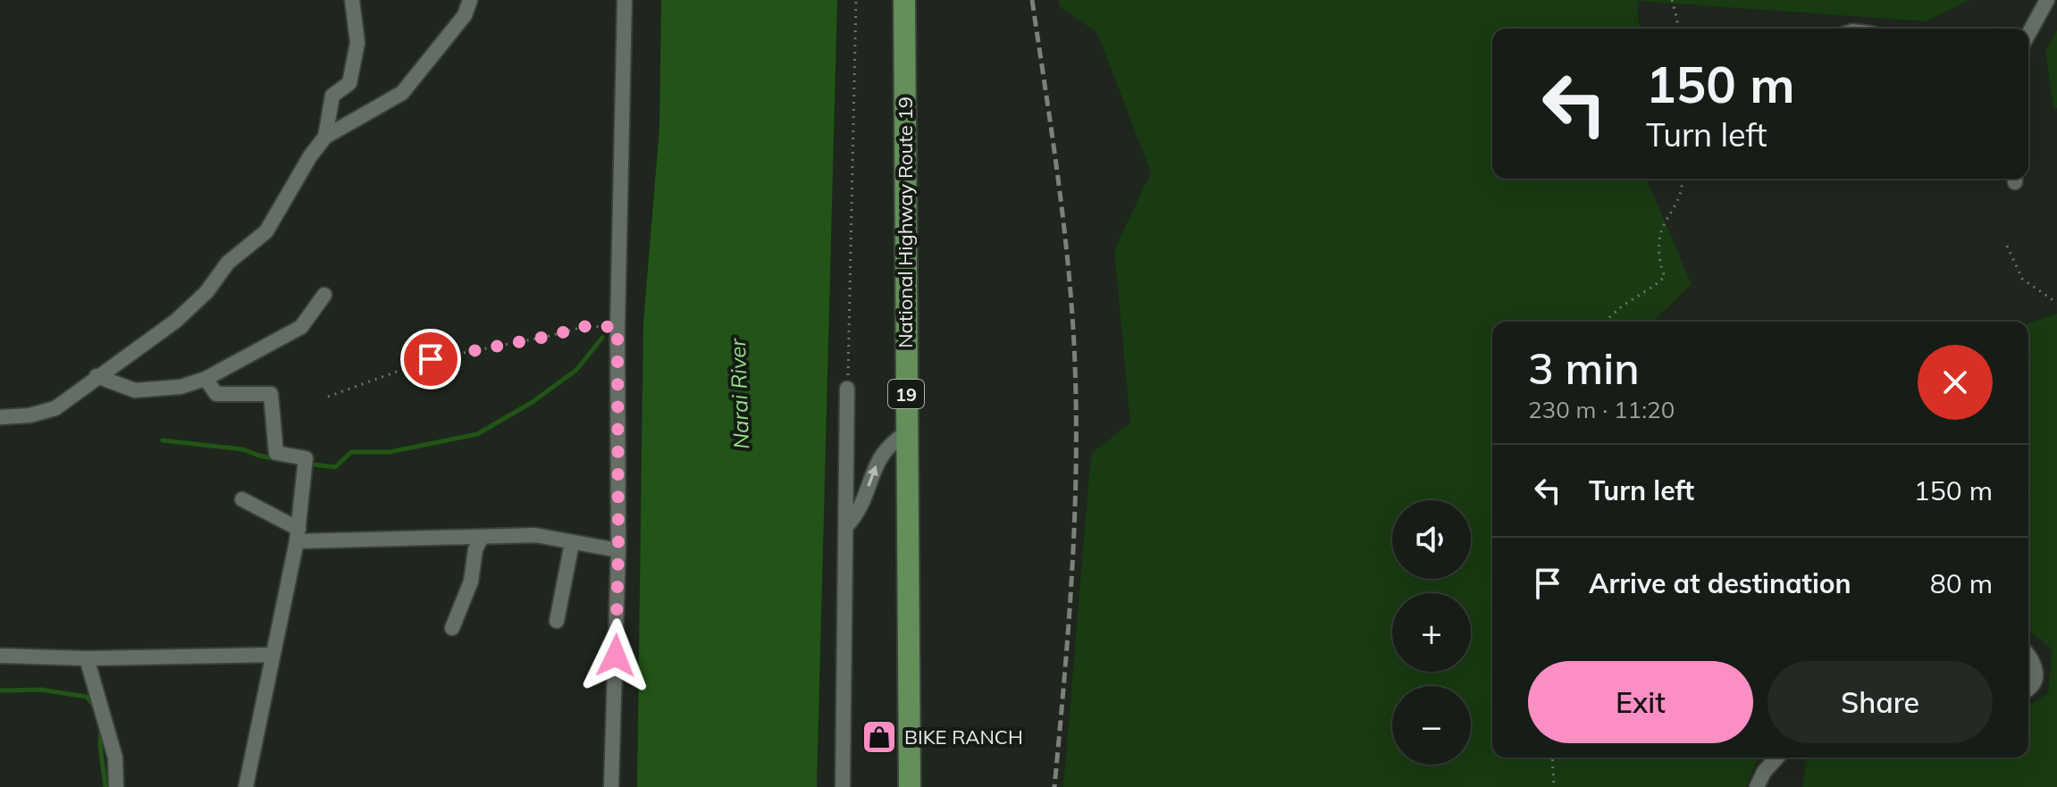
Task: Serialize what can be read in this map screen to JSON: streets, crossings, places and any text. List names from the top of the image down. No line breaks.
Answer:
{"streets":{"highway":["National Highway Route 19","19"]},"water":["Narai River"],"places":{"shop":["BIKE RANCH"]},"page":{"turn":["150 m","Turn left"],"heading":["3 min","230 m · 11:20"],"list":[{"name":"Turn left","value":"150 m"},{"name":"Arrive at destination","value":"80 m"}],"map_buttons":["+","−"],"buttons":["Exit","Share"]}}
